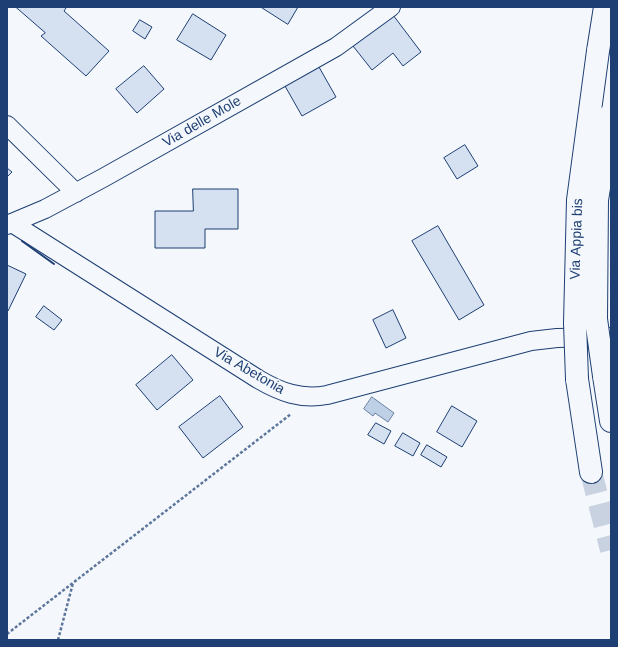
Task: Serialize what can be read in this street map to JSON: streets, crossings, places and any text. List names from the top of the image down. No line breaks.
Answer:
{"streets":{"highway":["Via Appia bis"],"street":["Via delle Mole","Via Abetonia"]},"crossings":[["Via delle Mole","Via Abetonia"]]}
